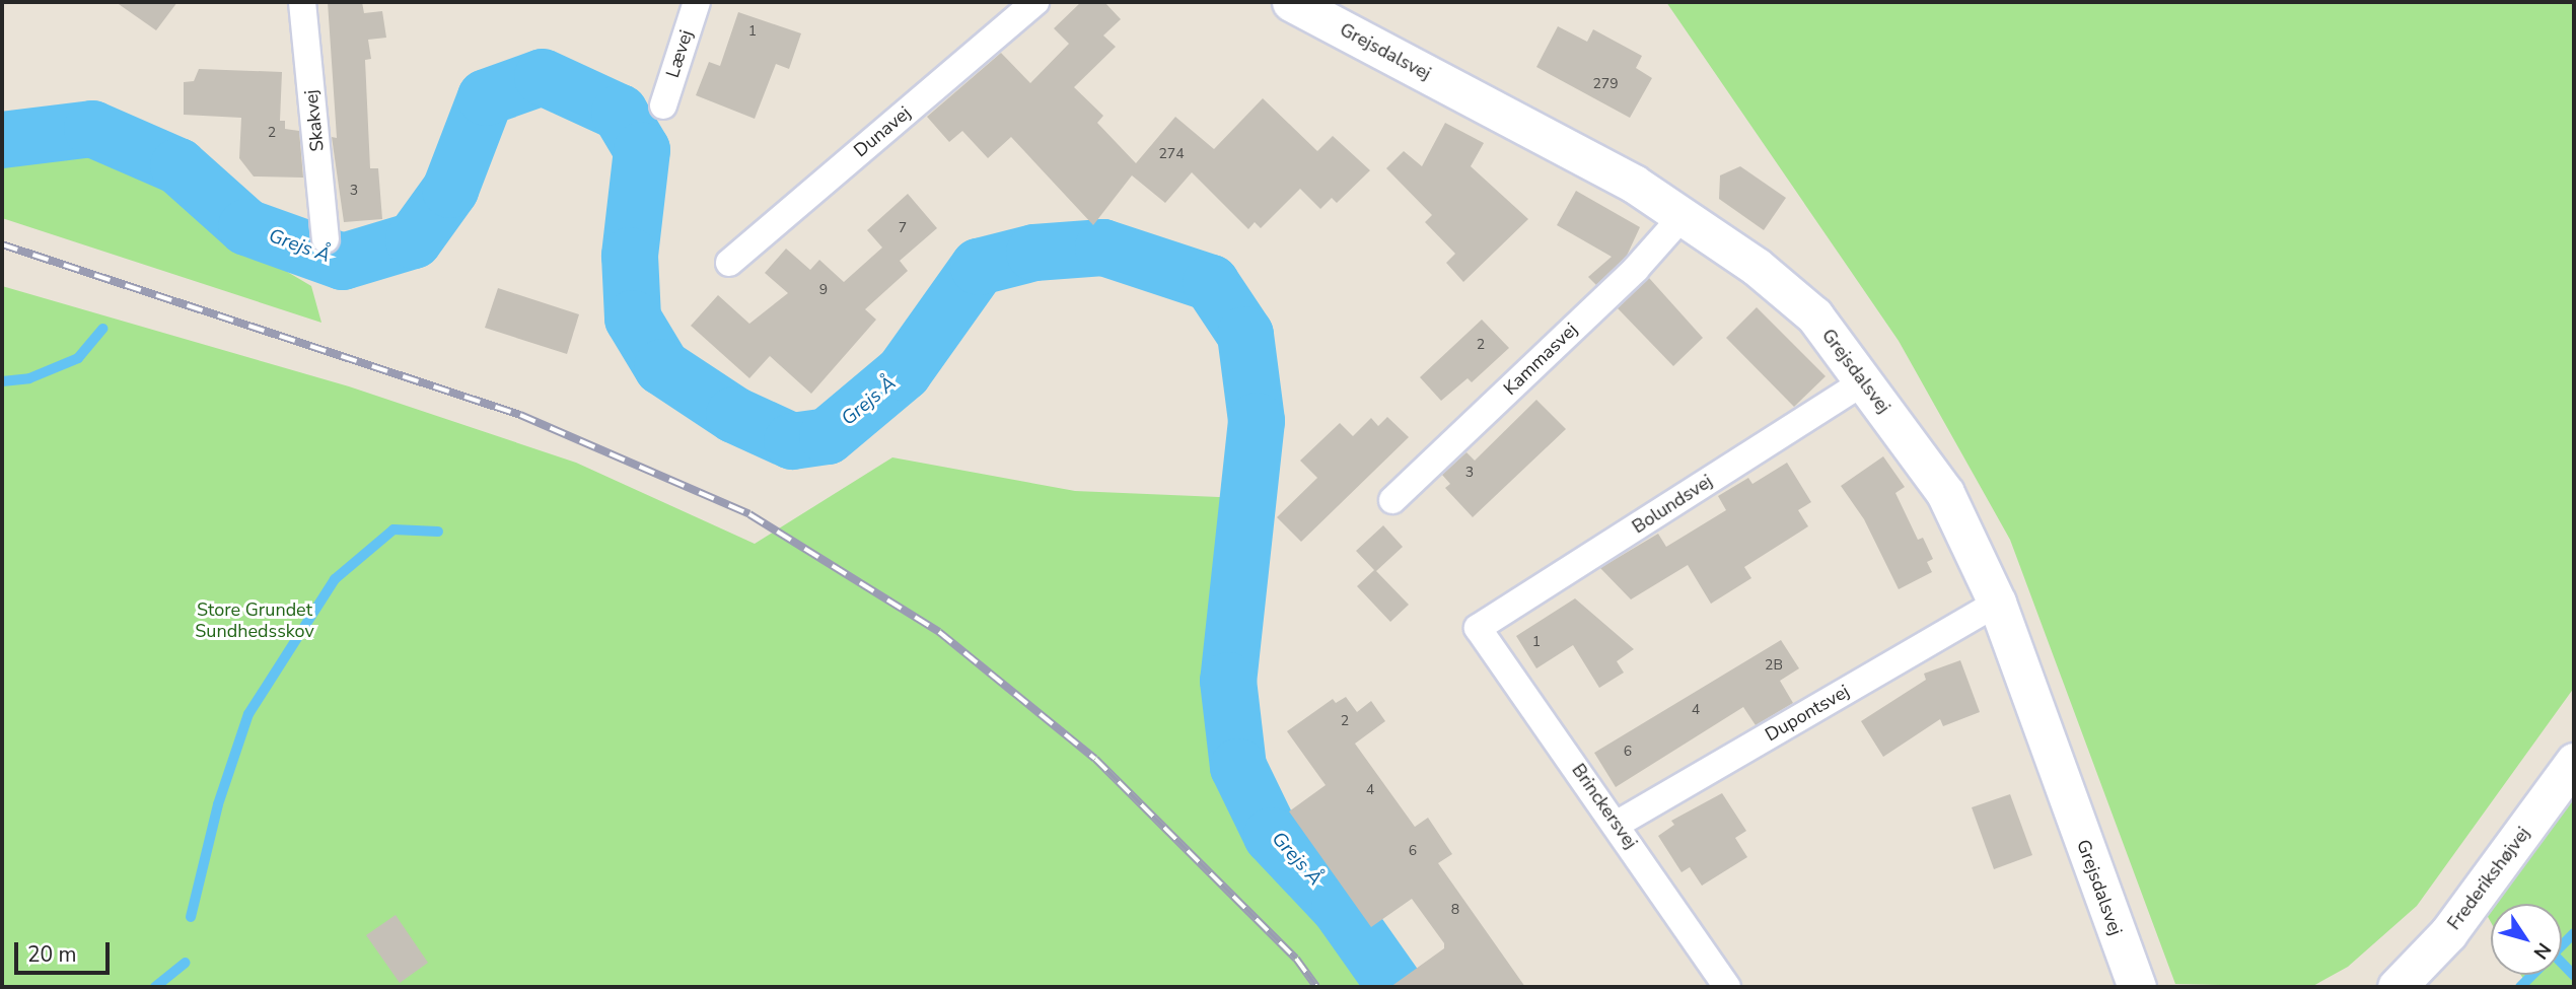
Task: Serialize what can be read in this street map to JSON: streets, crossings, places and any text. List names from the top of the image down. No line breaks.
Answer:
{"streets":{"street":["Grejsdalsvej","Lævej","Skakvej","Dunavej","Kammasvej","Bolundsvej","Dupontsvej","Brinckersvej","Frederikshøjvej"]},"crossings":[["Grejsdalsvej","Kammasvej"],["Grejsdalsvej","Bolundsvej"],["Grejsdalsvej","Dupontsvej"],["Bolundsvej","Brinckersvej"],["Dupontsvej","Brinckersvej"]],"water":["Grejs Å"],"parks":["Store Grundet Sundhedsskov"],"house_numbers":["1","279","2","274","3","7","9","2","3","1","2B","4","2","6","4","6","8"],"scale_bar":"20 m","north":"bottom right"}
